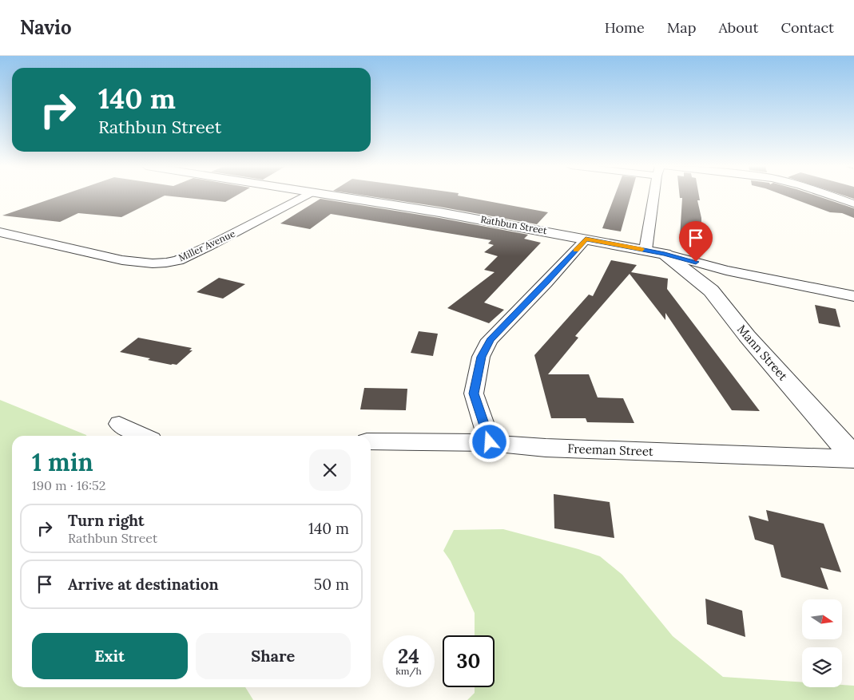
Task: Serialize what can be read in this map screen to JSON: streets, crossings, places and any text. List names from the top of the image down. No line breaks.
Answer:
{"streets":{"street":["Rathbun Street","Miller Avenue","Mann Street","Freeman Street"]},"crossings":[["Rathbun Street","Mann Street"],["Mann Street","Freeman Street"]],"north":"right","page":{"header":"Navio","nav":["Home","Map","About","Contact"],"turn":["140 m","Rathbun Street"],"heading":["1 min","190 m · 16:52"],"list":[{"name":"Turn right","note":"Rathbun Street","value":"140 m"},{"name":"Arrive at destination","value":"50 m"}],"buttons":["Exit","Share"],"speed":"24 km/h","limit":"30"}}
